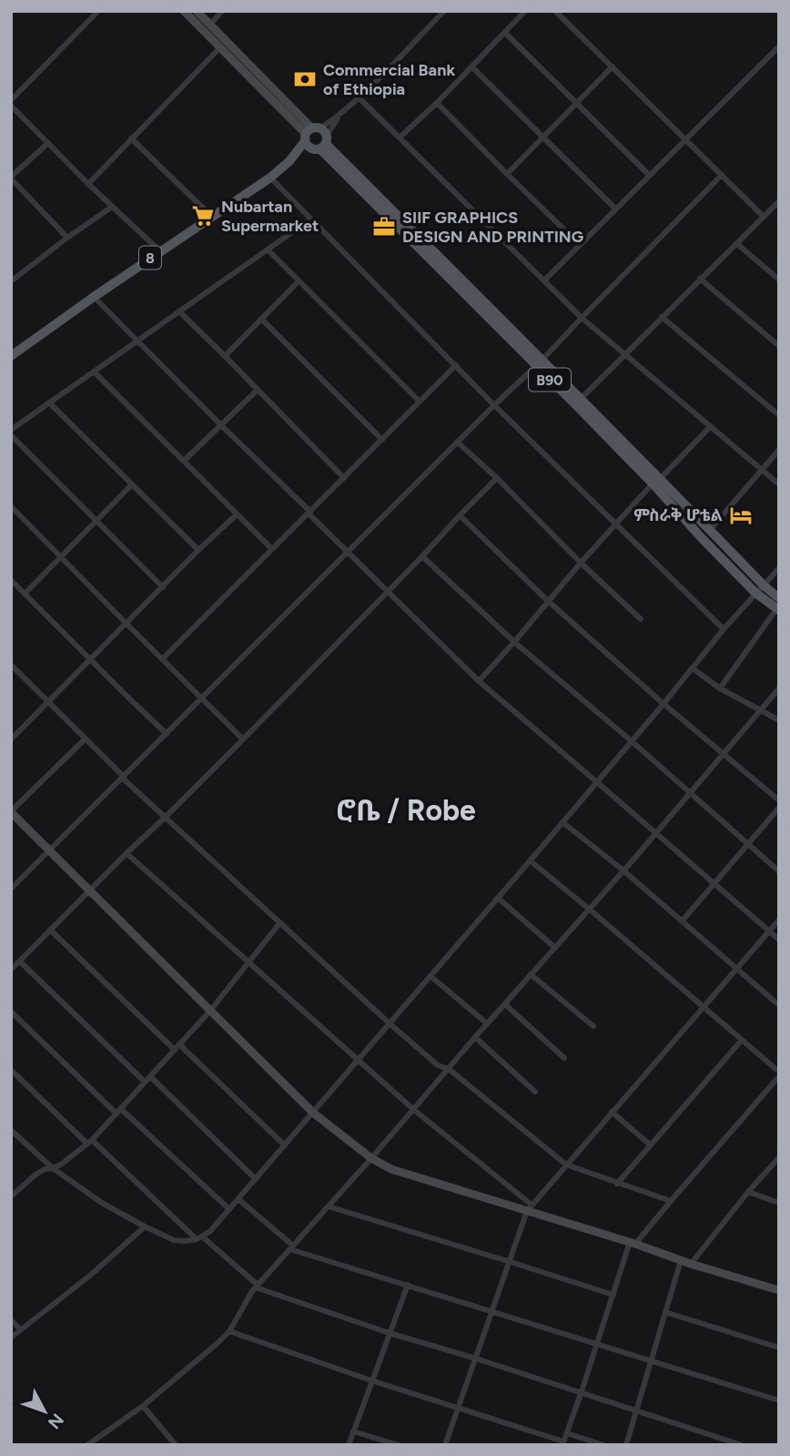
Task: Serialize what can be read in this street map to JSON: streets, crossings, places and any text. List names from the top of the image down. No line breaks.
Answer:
{"streets":{"main road":["8","B90"]},"crossings":[["8","B90"]],"districts":["ሮቤ / Robe"],"places":{"bank":["Commercial Bank of Ethiopia"],"supermarket":["Nubartan Supermarket"],"office":["SIIF GRAPHICS DESIGN AND PRINTING"],"hotel":["ምስራቅ ሆቴል"]},"north":"bottom right"}
